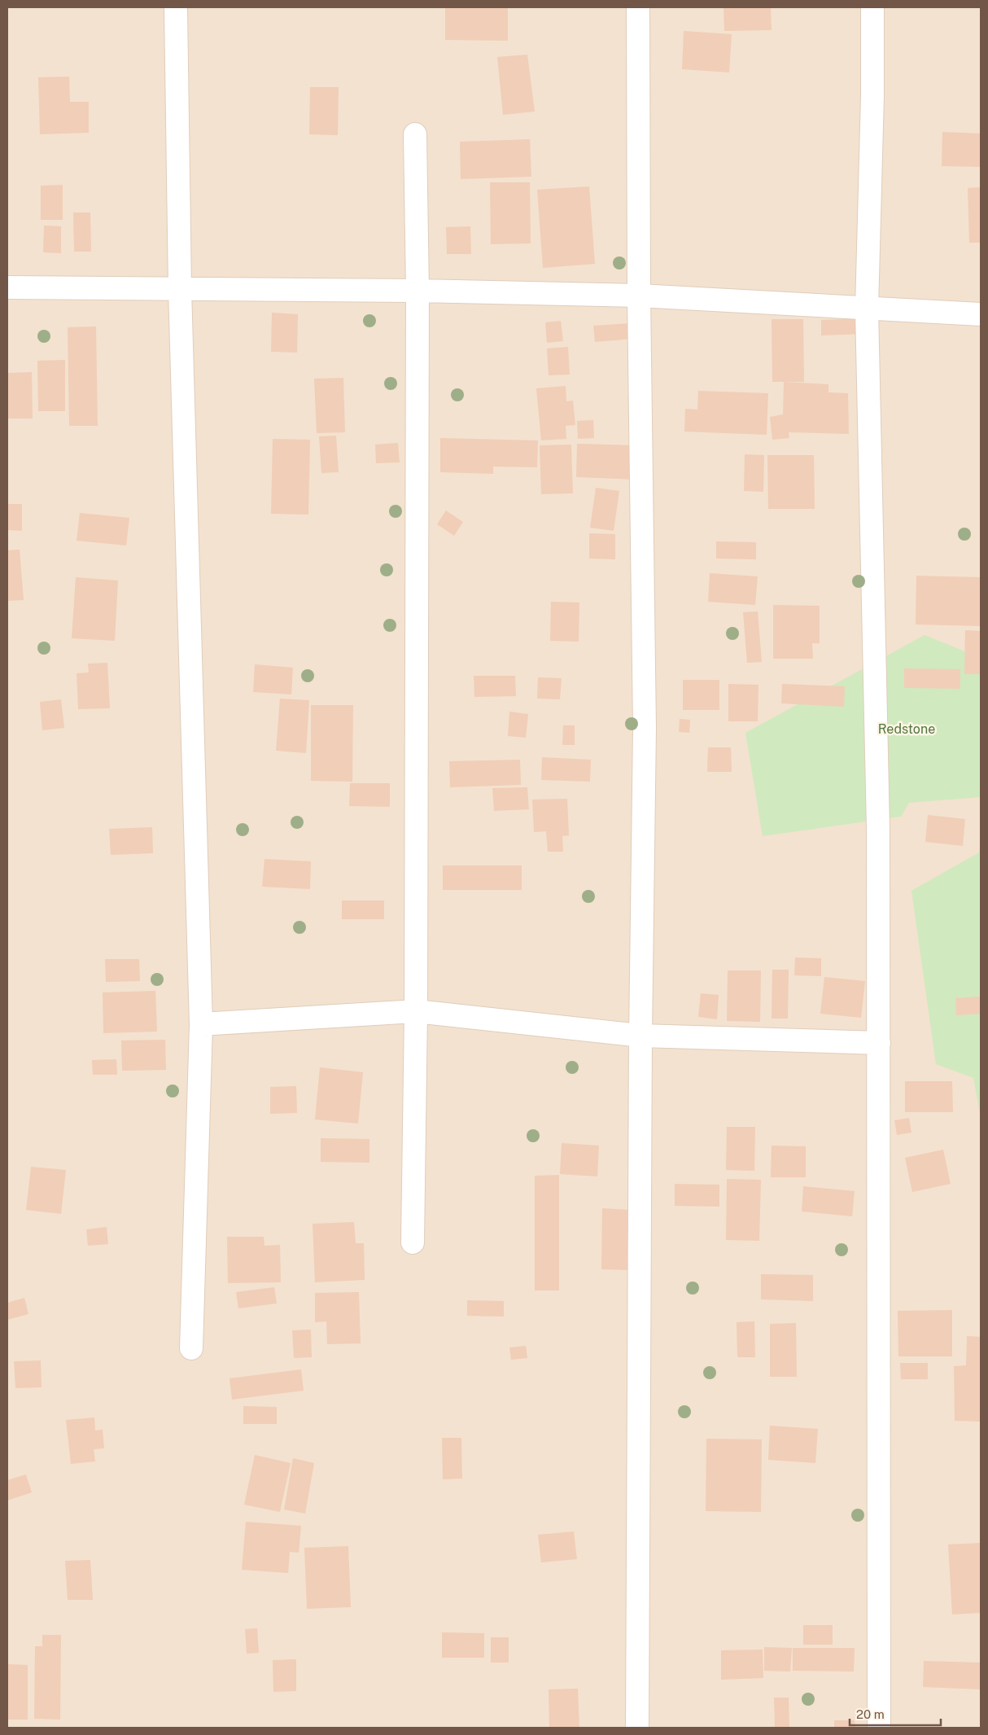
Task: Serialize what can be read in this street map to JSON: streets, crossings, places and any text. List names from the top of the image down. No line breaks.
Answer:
{"parks":["Redstone"],"scale_bar":"20 m"}
